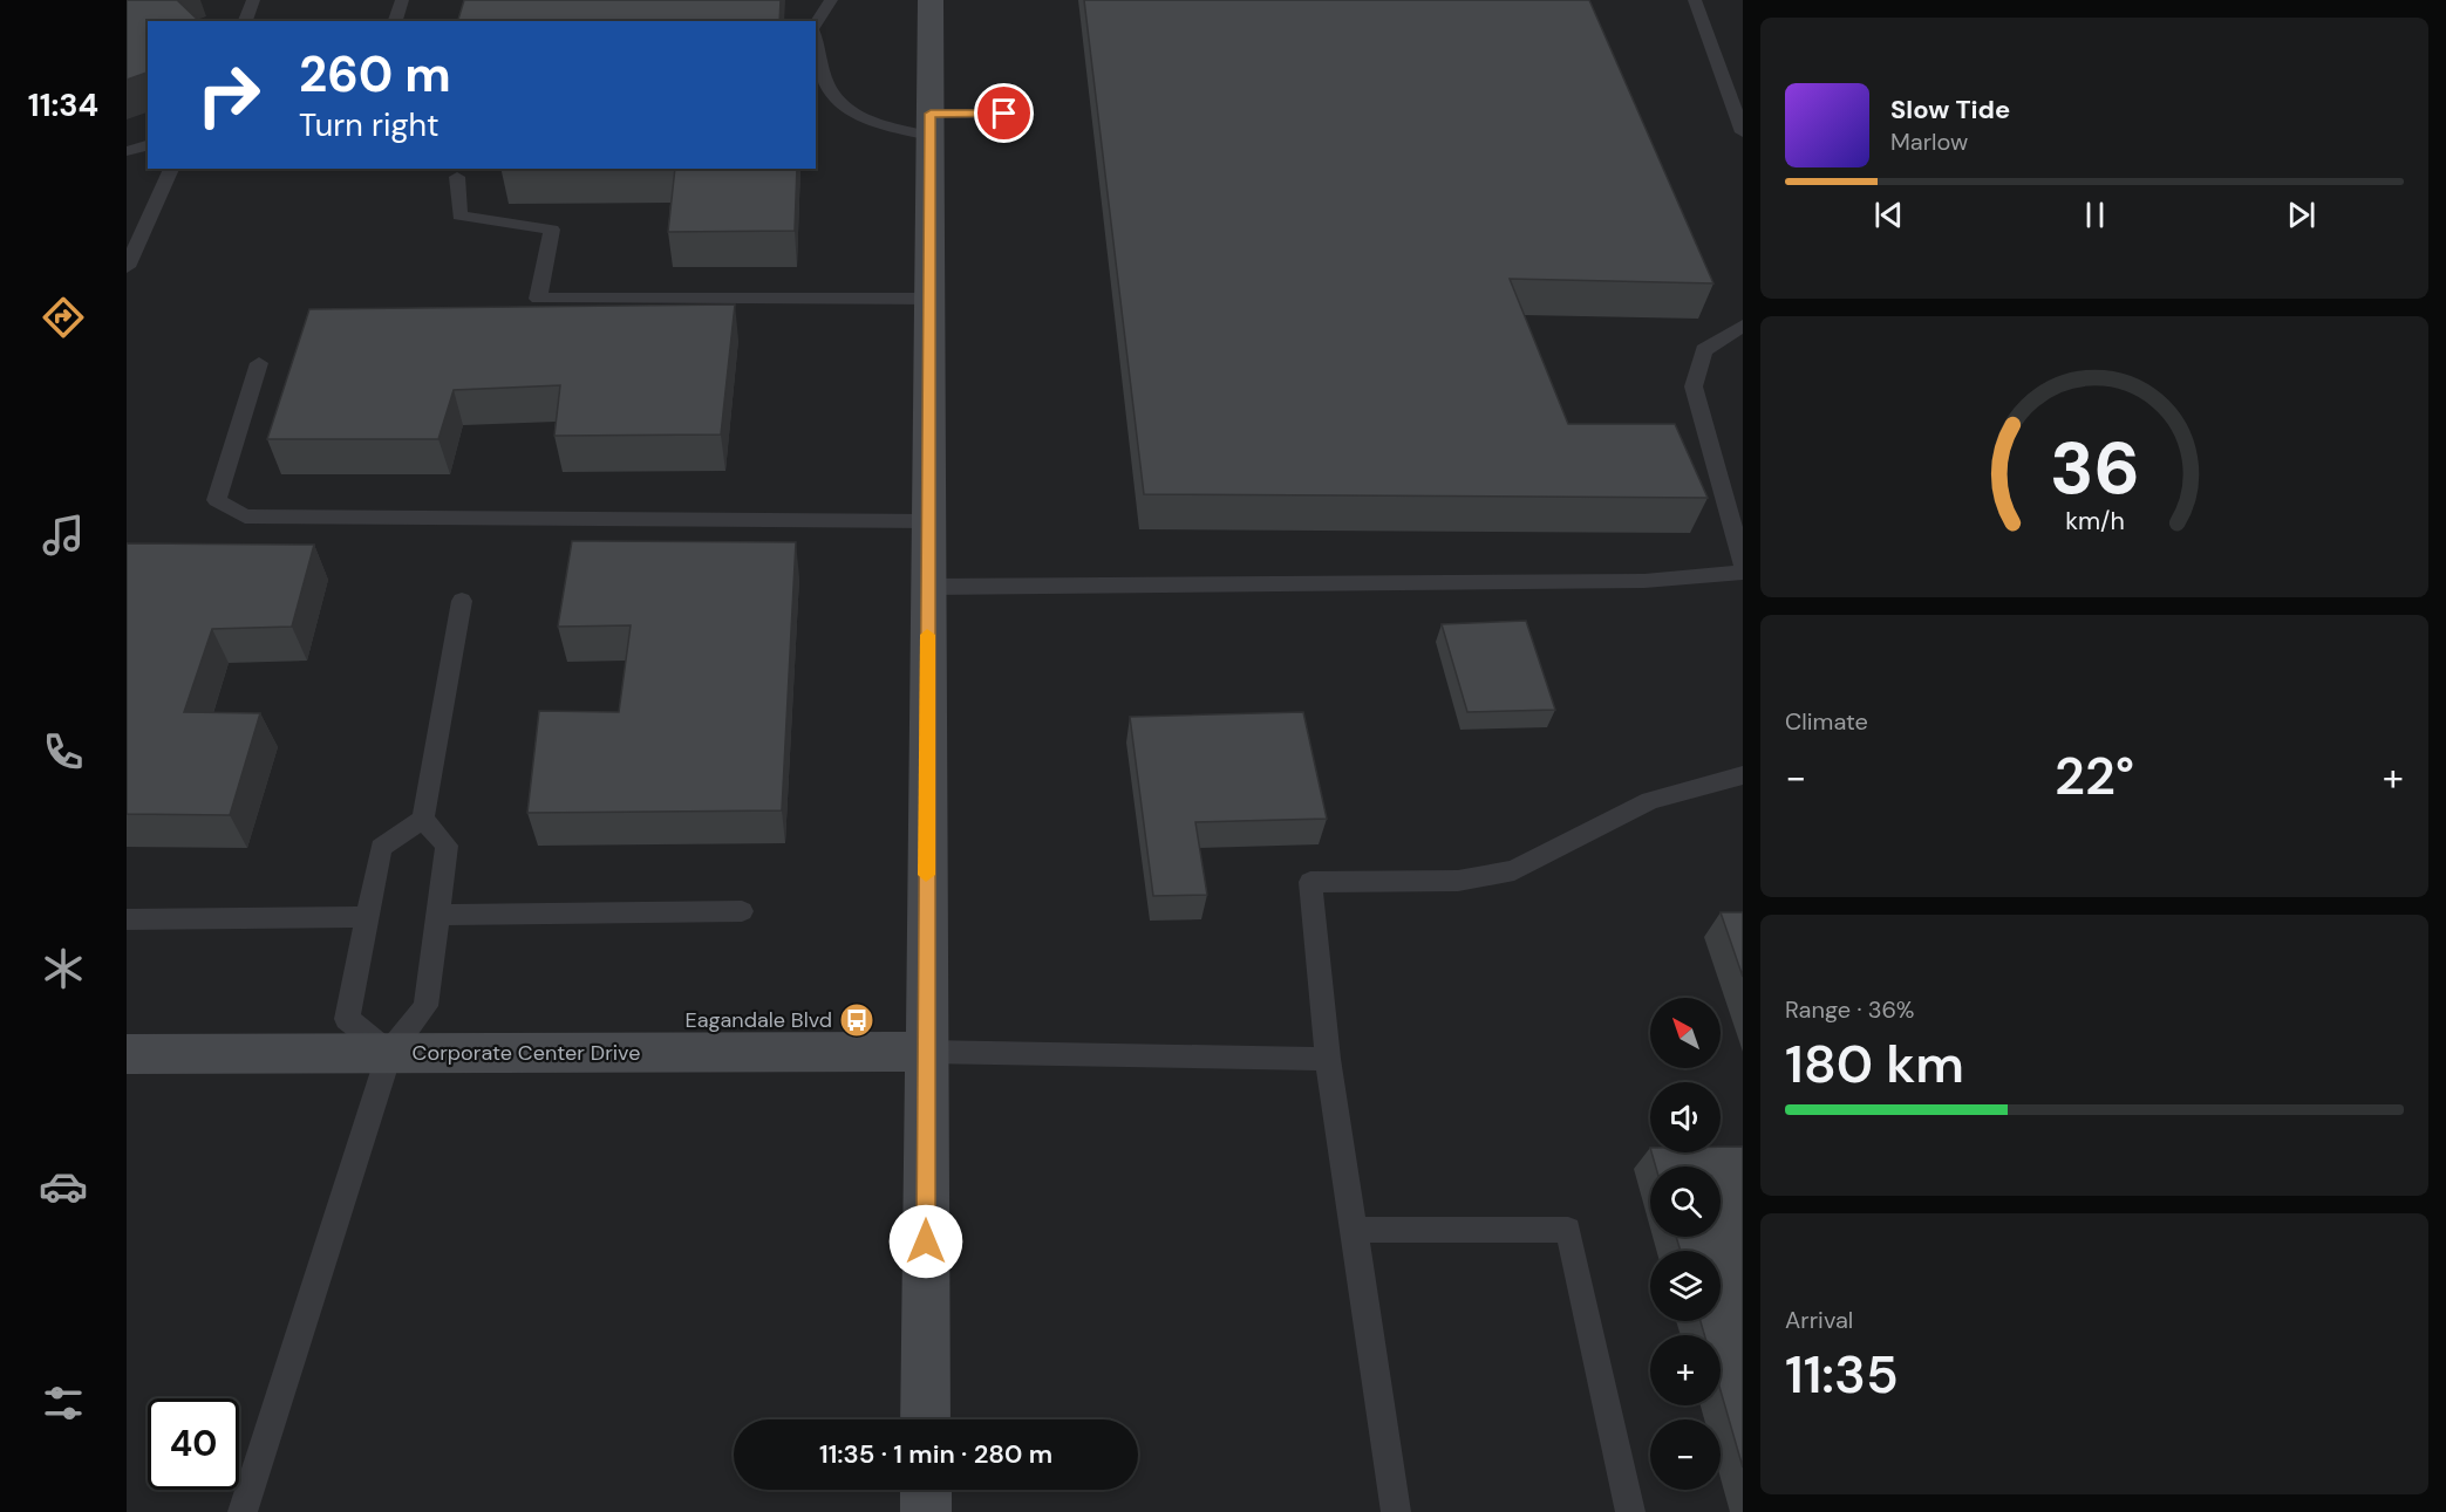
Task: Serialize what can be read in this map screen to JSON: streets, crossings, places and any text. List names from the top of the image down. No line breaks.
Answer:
{"streets":{"street":["Corporate Center Drive"]},"places":{"bus stop":["Eagandale Blvd"]},"north":"top left","page":{"tabs":"11:34","turn":["260 m","Turn right"],"song":["Slow Tide","Marlow"],"tile":["Climate",["Range · 36%","180 km"],["Arrival","11:35"]],"heat":["−","22°","+"],"map_buttons":["+","−"],"limit":"40","trip":"11:35 · 1 min · 280 m","gauge":["36","km/h"]}}
